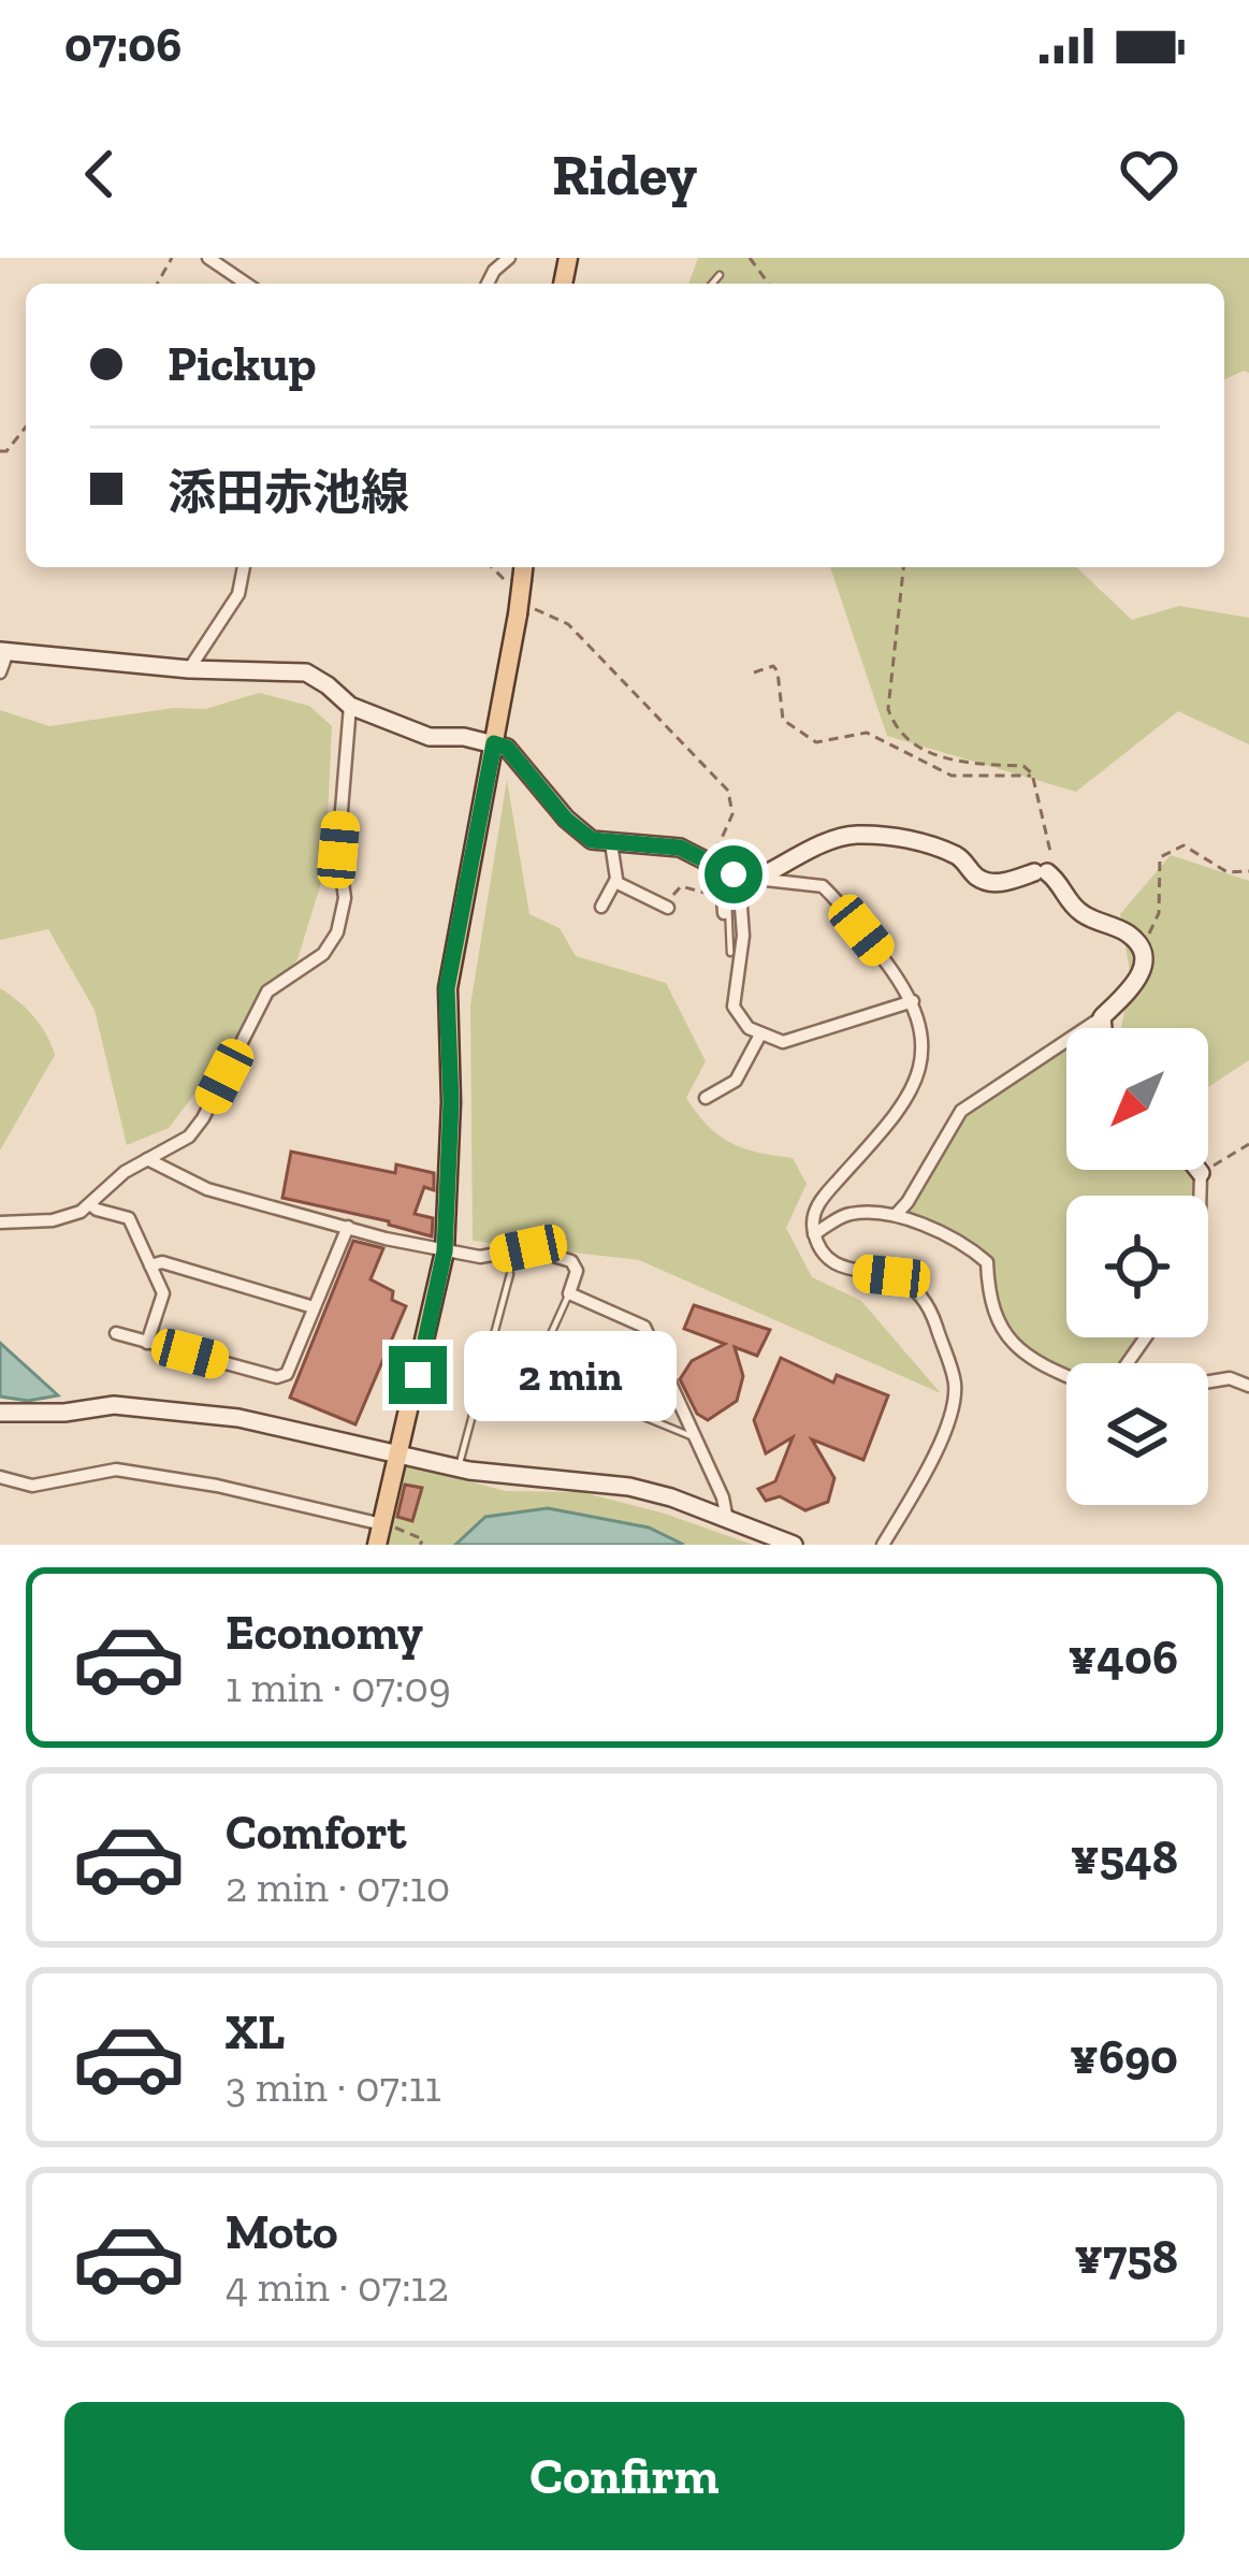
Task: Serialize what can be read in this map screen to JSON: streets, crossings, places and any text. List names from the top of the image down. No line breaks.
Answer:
{"north":"bottom left","page":{"status":"07:06","header":"Ridey","banner":["Pickup","添田赤池線"],"bubble":"2 min","list":[{"name":"Economy","note":"1 min · 07:09","value":"¥406"},{"name":"Comfort","note":"2 min · 07:10","value":"¥548"},{"name":"XL","note":"3 min · 07:11","value":"¥690"},{"name":"Moto","note":"4 min · 07:12","value":"¥758"}],"buttons":"Confirm"}}
